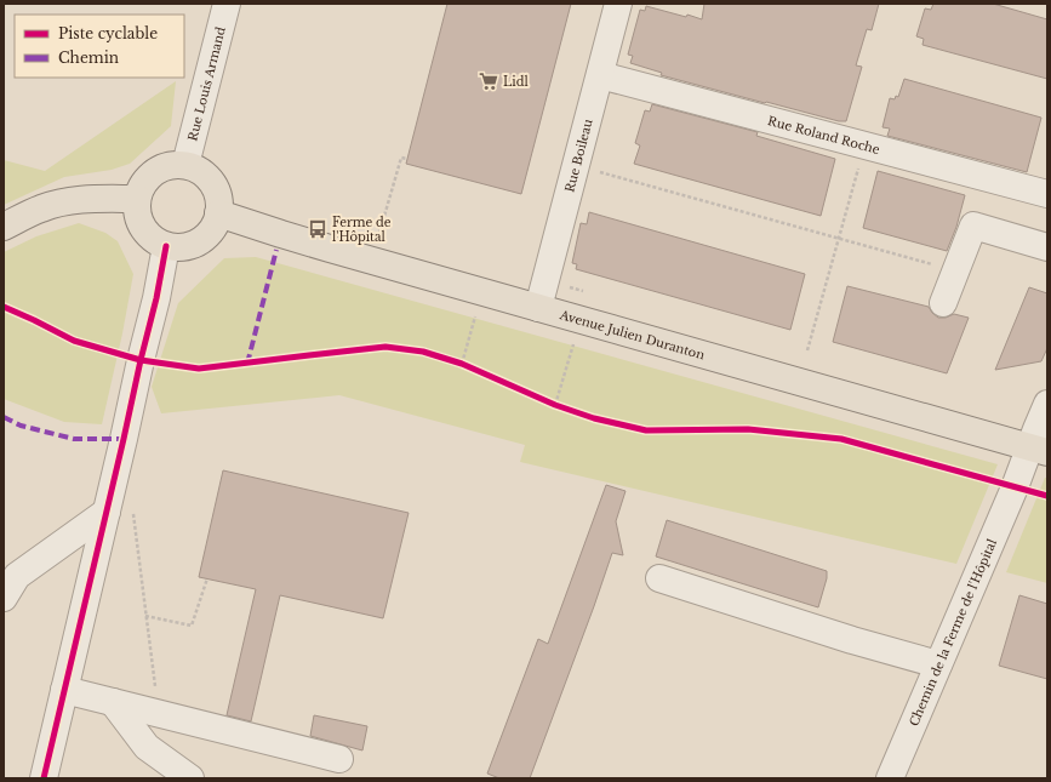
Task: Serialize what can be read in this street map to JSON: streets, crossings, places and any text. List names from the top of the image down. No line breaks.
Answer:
{"streets":{"main road":["Avenue Julien Duranton"],"street":["Rue Louis Armand","Rue Roland Roche","Rue Boileau","Chemin de la Ferme de l'Hôpital"]},"crossings":[["Rue Louis Armand","Avenue Julien Duranton"],["Rue Roland Roche","Rue Boileau"],["Rue Boileau","Avenue Julien Duranton"],["Avenue Julien Duranton","Chemin de la Ferme de l'Hôpital"]],"places":{"supermarket":["Lidl"],"bus stop":["Ferme de l'Hôpital"]},"legend":["Piste cyclable","Chemin"]}
